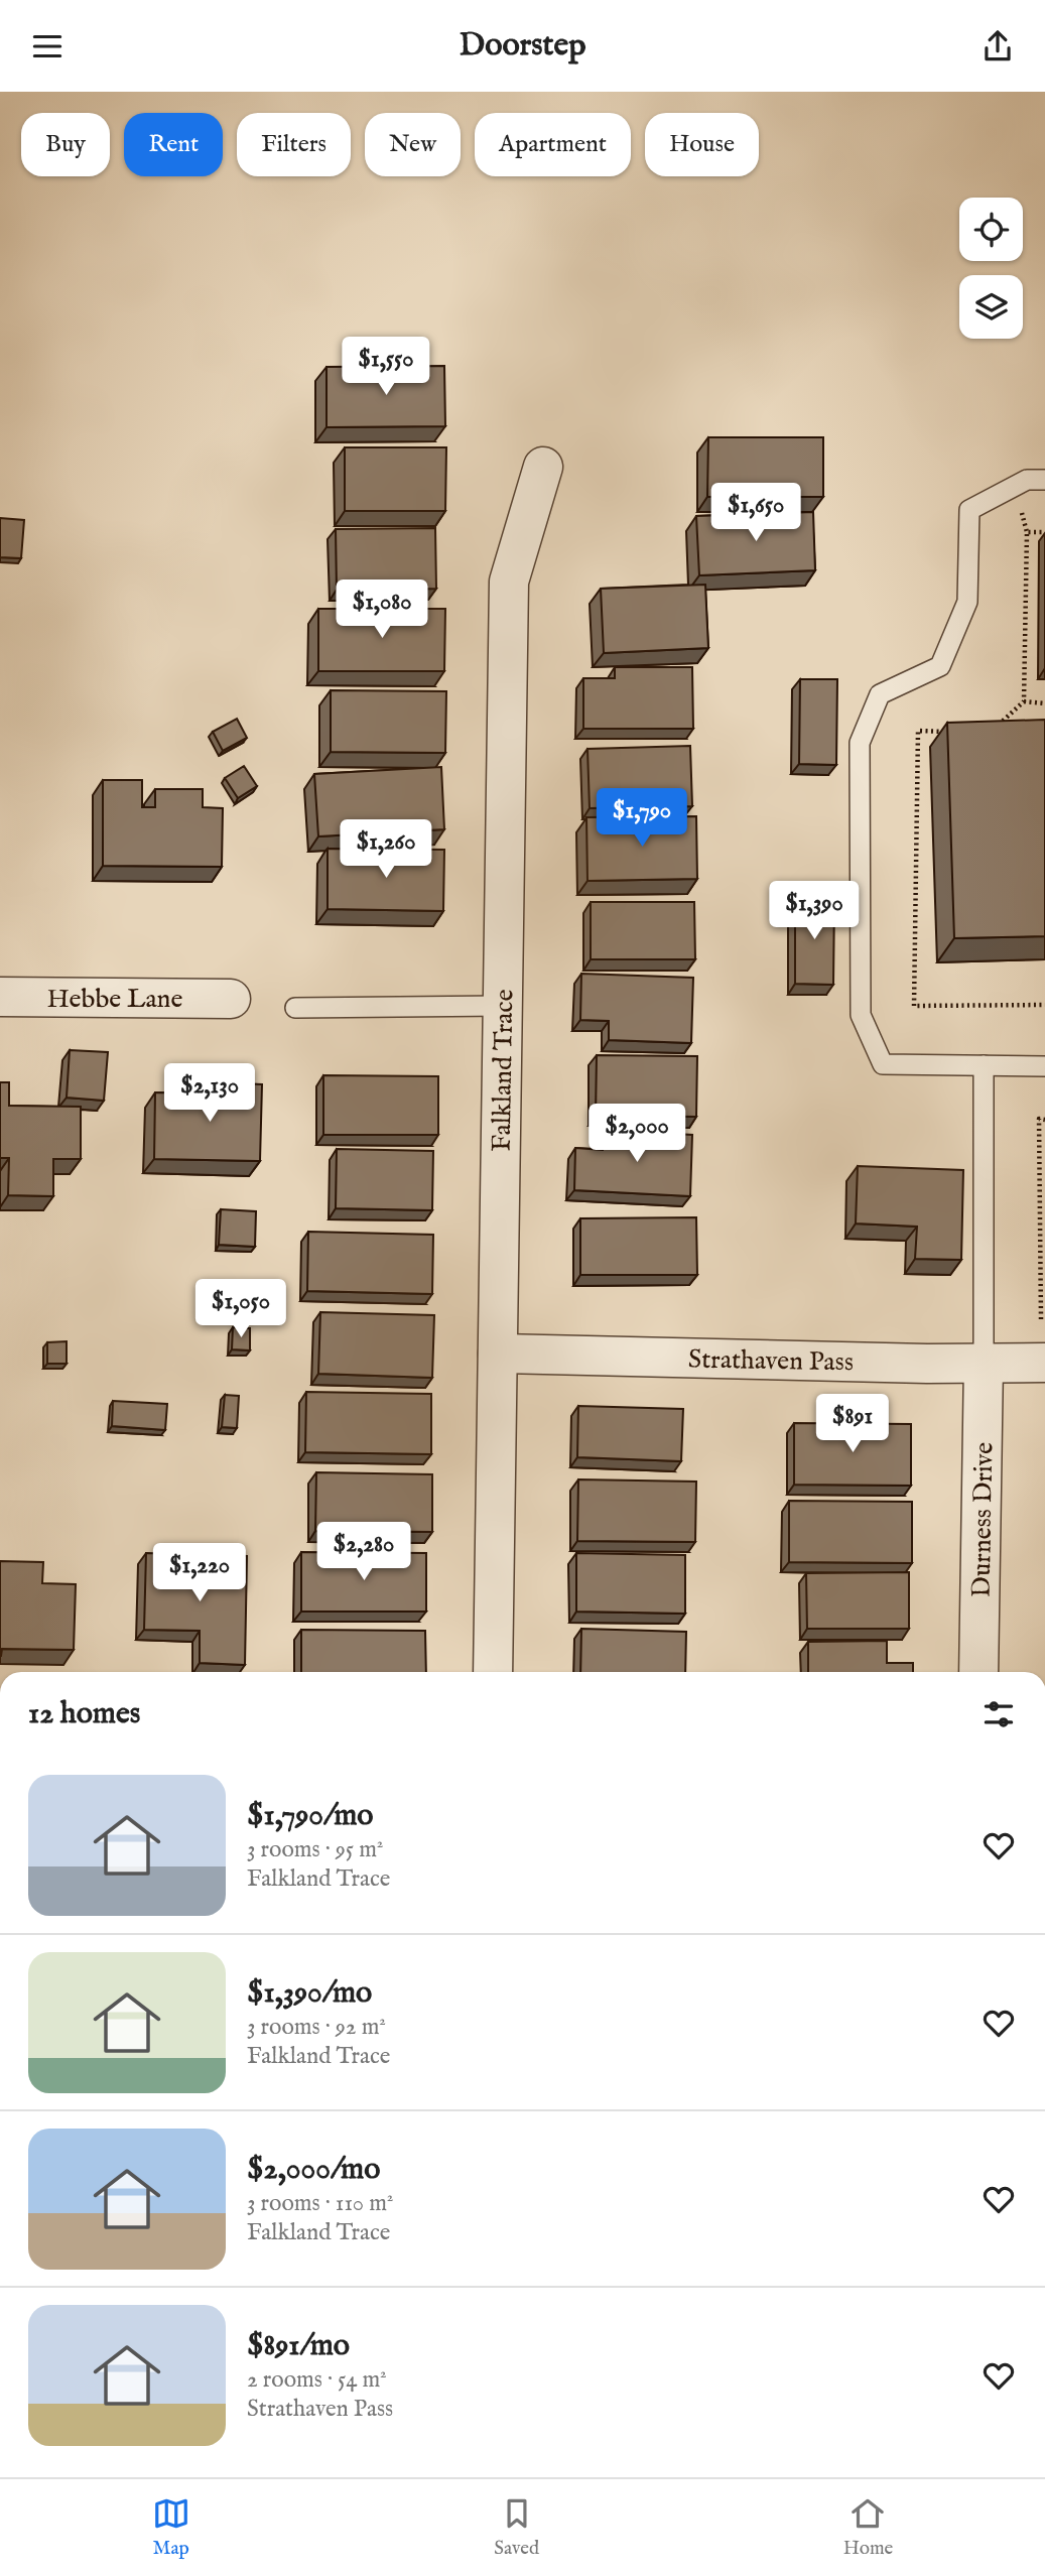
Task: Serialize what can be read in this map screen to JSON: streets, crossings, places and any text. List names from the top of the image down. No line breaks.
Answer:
{"streets":{"street":["Hebbe Lane","Falkland Trace","Strathaven Pass","Durness Drive"]},"crossings":[["Falkland Trace","Strathaven Pass"],["Strathaven Pass","Durness Drive"]],"page":{"header":"Doorstep","chip":["Buy","Rent","Filters","New","Apartment","House"],"price":["$1,550","$1,650","$1,080","$1,790","$1,260","$1,390","$2,130","$2,000","$1,050","$891","$2,280","$1,220"],"heading":"12 homes","list":[{"name":"$1,790/mo","note":"3 rooms · 95 m² · Falkland Trace"},{"name":"$1,390/mo","note":"3 rooms · 92 m² · Falkland Trace"},{"name":"$2,000/mo","note":"3 rooms · 110 m² · Falkland Trace"},{"name":"$891/mo","note":"2 rooms · 54 m² · Strathaven Pass"}],"tabs":["Map","Saved","Home"]}}
